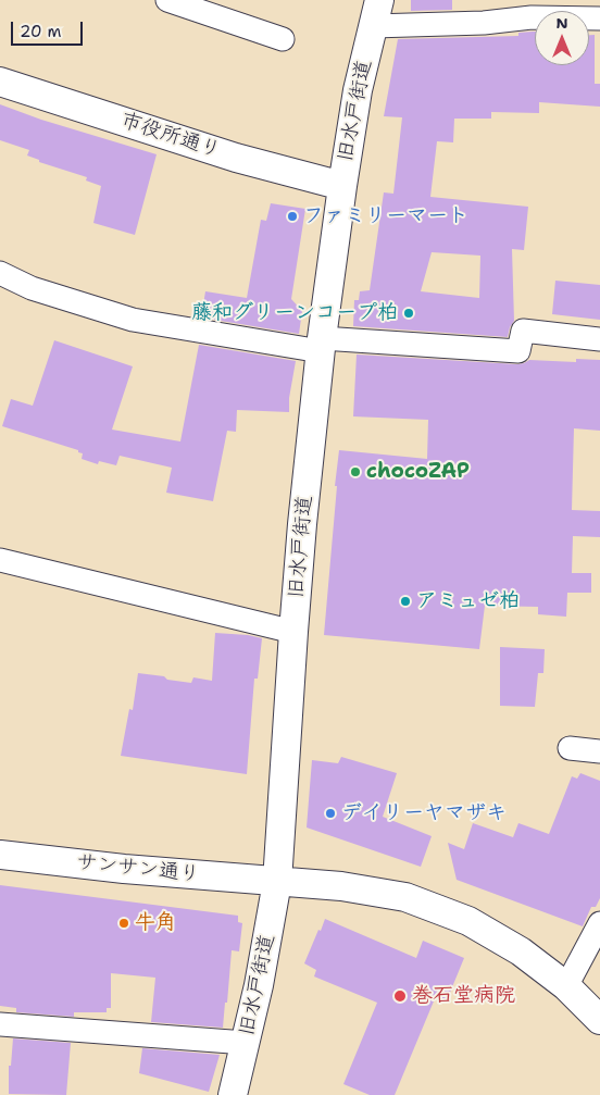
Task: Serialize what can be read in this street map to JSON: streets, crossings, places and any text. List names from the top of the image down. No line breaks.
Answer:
{"streets":{"street":["旧水戸街道","市役所通り","サンサン通り"]},"crossings":[["旧水戸街道","市役所通り"],["旧水戸街道","サンサン通り"]],"places":["ファミリーマート","藤和グリーンコープ柏","chocoZAP","アミュゼ柏","デイリーヤマザキ","牛角","巻石堂病院"],"scale_bar":"20 m","north":"top"}
